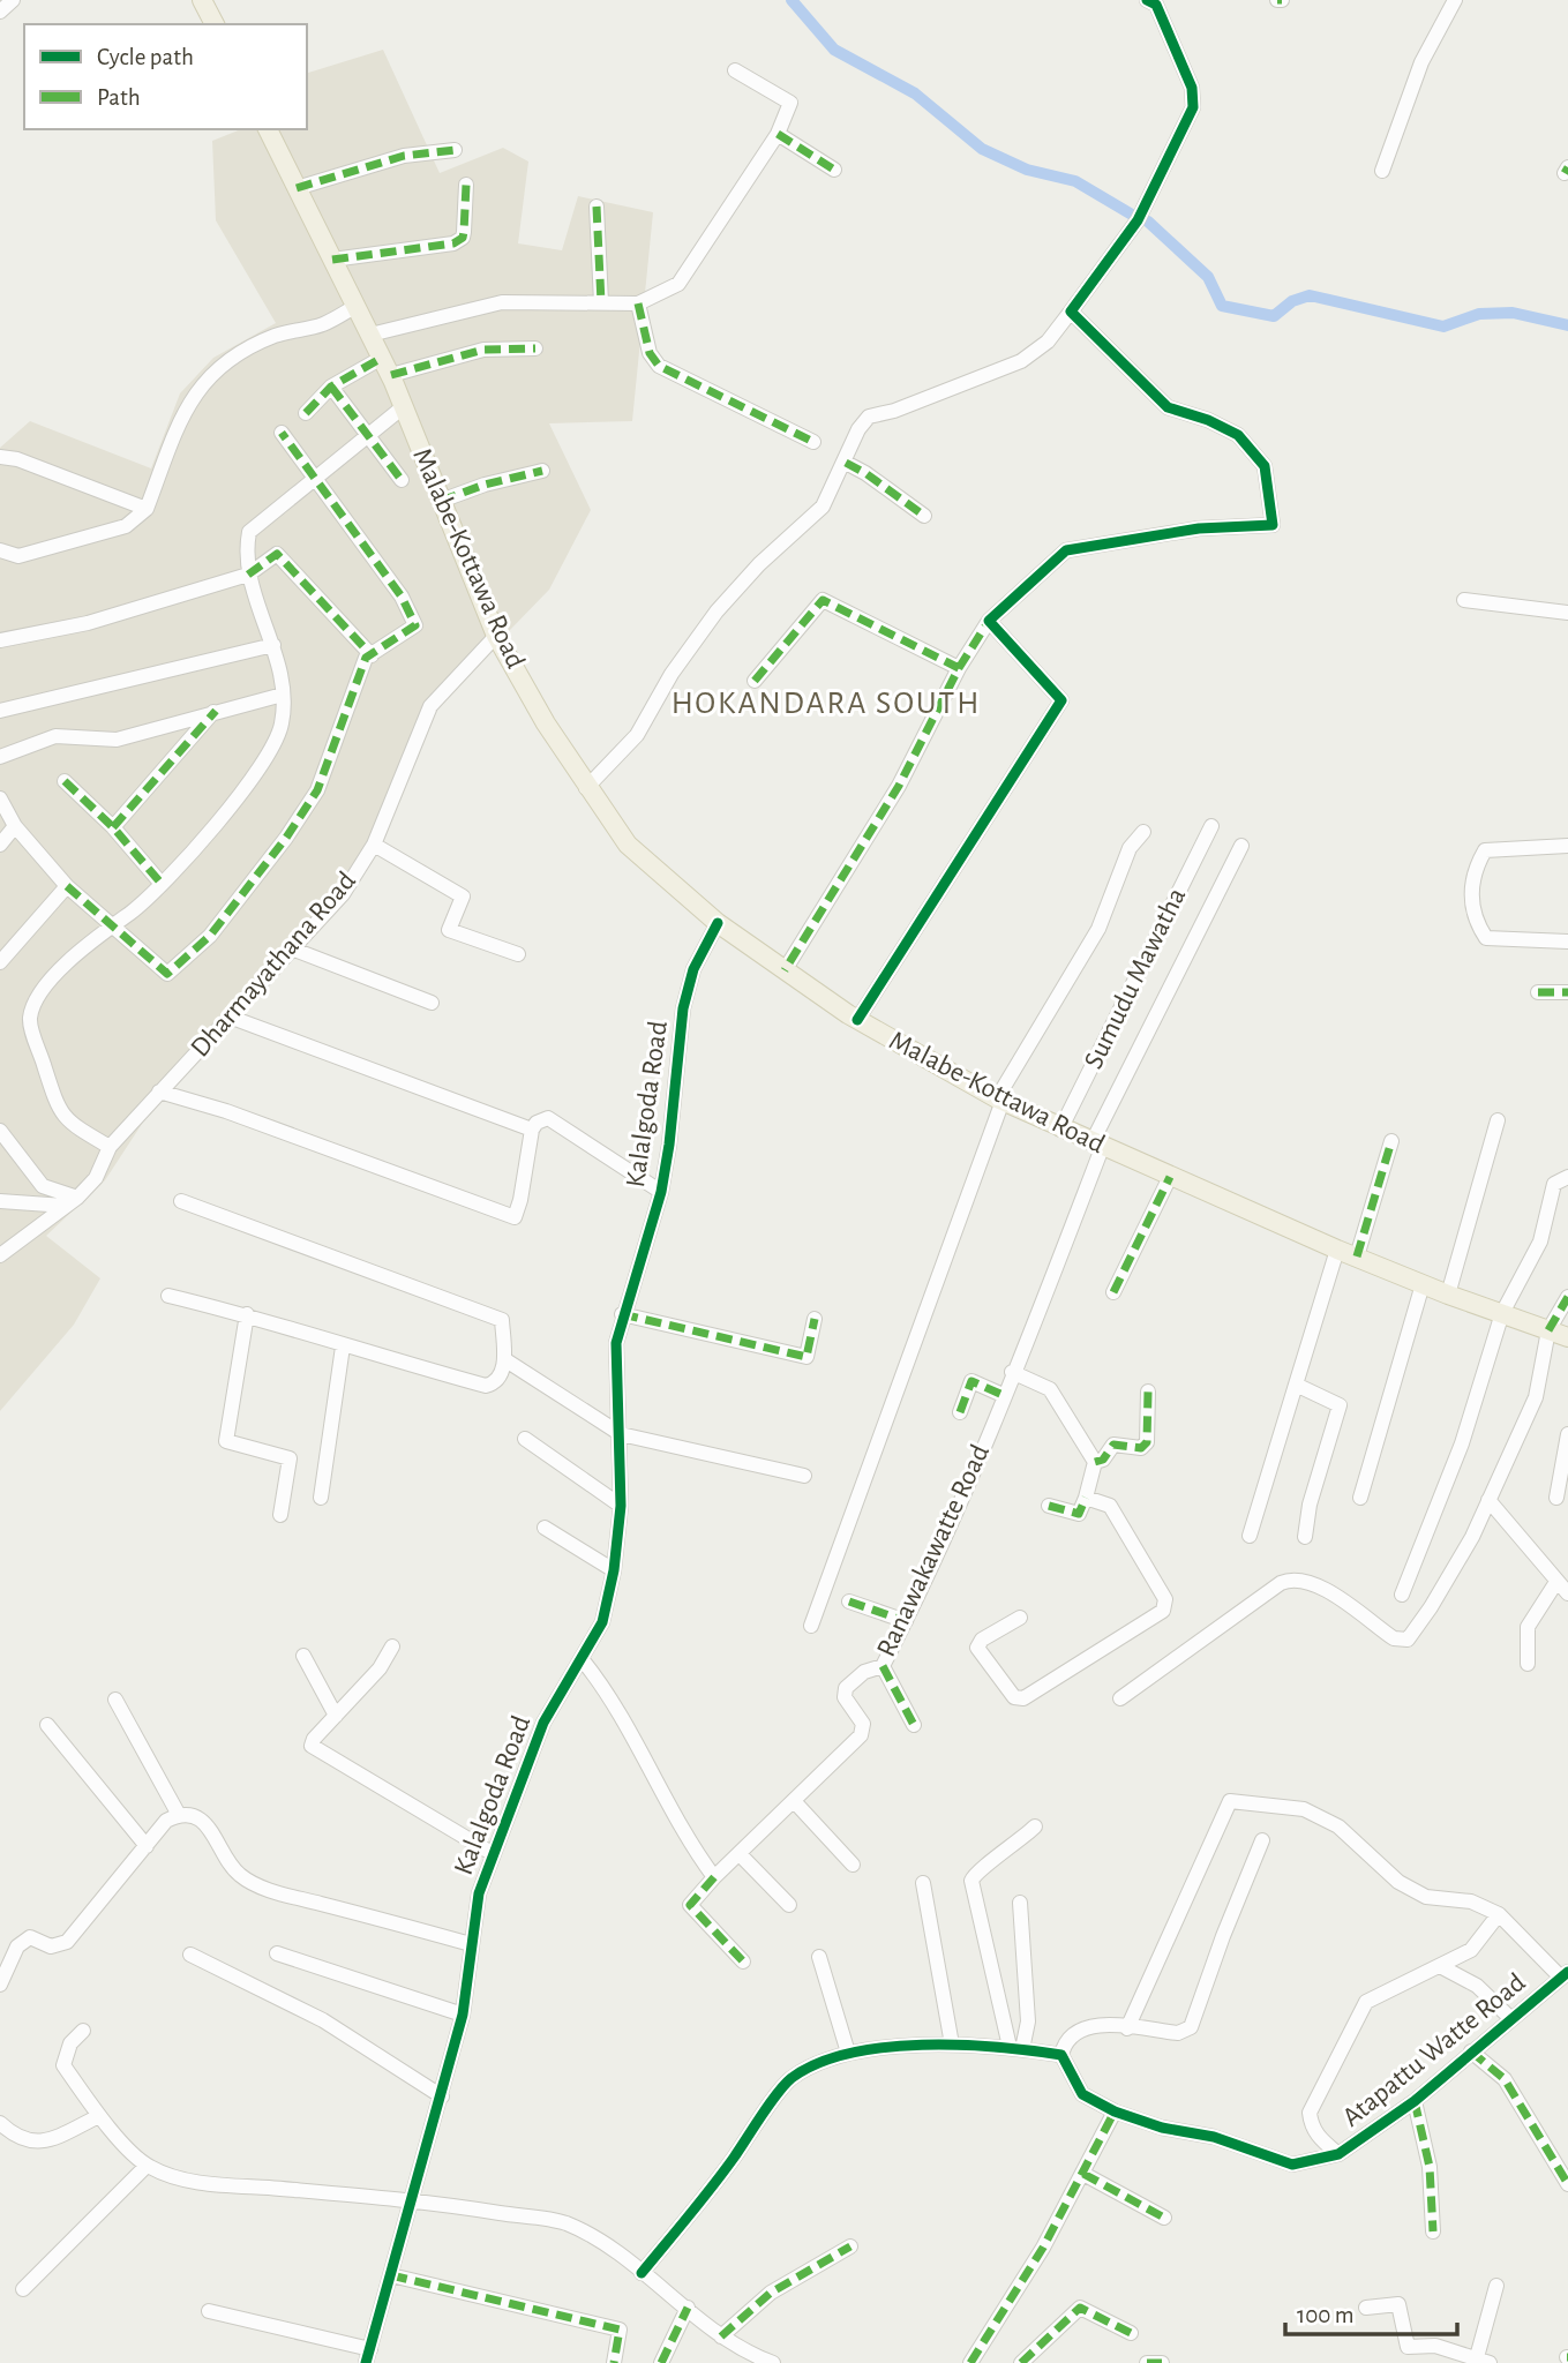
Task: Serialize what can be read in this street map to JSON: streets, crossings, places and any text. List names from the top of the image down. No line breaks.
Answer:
{"streets":{"main road":["Malabe-Kottawa Road"],"street":["Dharmayathana Road","Sumudu Mawatha","Kalalgoda Road","Ranawakawatte Road","Atapattu Watte Road"]},"crossings":[["Malabe-Kottawa Road","Dharmayathana Road"],["Malabe-Kottawa Road","Sumudu Mawatha"],["Malabe-Kottawa Road","Kalalgoda Road"],["Malabe-Kottawa Road","Ranawakawatte Road"]],"districts":["HOKANDARA SOUTH"],"legend":["Cycle path","Path"],"scale_bar":"100 m"}
